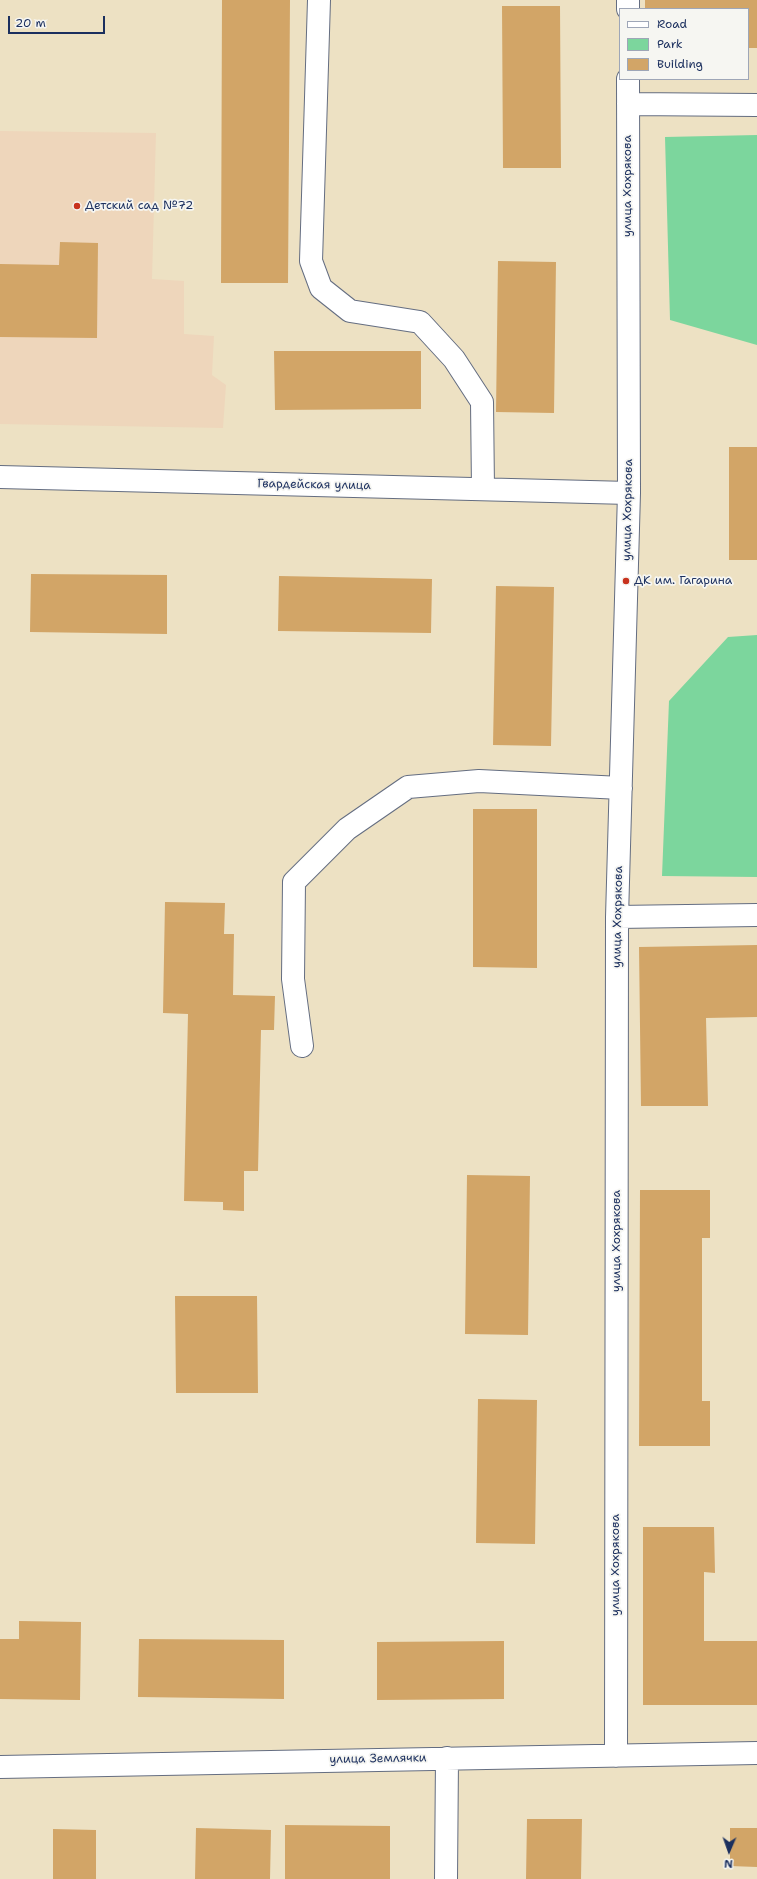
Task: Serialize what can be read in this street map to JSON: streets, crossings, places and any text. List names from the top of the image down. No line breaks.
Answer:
{"streets":{"street":["улица Хохрякова","Гвардейская улица","улица Землячки"]},"crossings":[["улица Хохрякова","Гвардейская улица"],["улица Хохрякова","улица Землячки"]],"places":["Детский сад №72","ДК им. Гагарина"],"legend":["Road","Park","Building"],"scale_bar":"20 m","north":"bottom"}
